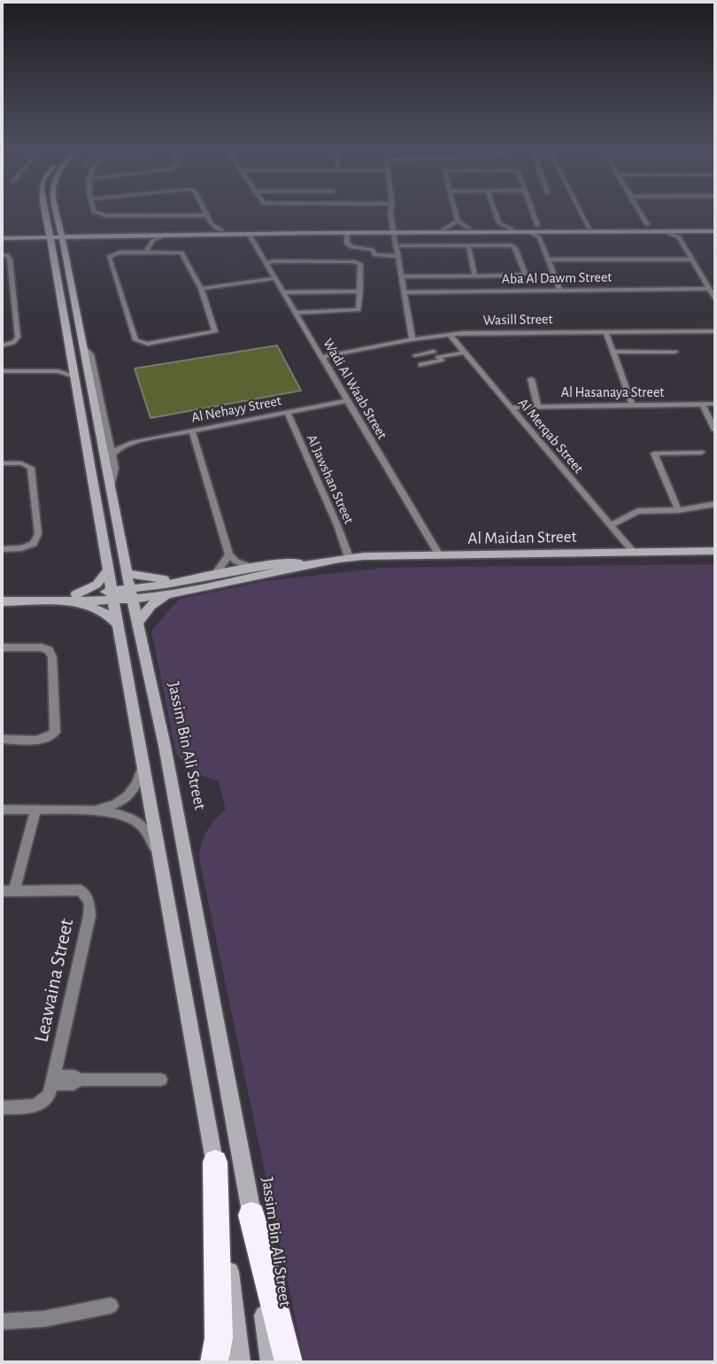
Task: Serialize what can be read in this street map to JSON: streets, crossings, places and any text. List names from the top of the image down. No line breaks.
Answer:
{"streets":{"street":["Aba Al Dawm Street","Wasill Street","Wadi Al Waab Street","Al Hasanaya Street","Al Nehayy Street","Al Merqab Street","Al Jawshan Street","Al Maidan Street","Jassim Bin Ali Street","Leawaina Street"]},"crossings":[["Wasill Street","Wadi Al Waab Street"],["Wasill Street","Al Merqab Street"],["Wadi Al Waab Street","Al Nehayy Street"],["Wadi Al Waab Street","Al Maidan Street"],["Al Hasanaya Street","Al Merqab Street"],["Al Nehayy Street","Al Jawshan Street"],["Al Merqab Street","Al Maidan Street"],["Al Jawshan Street","Al Maidan Street"],["Al Maidan Street","Jassim Bin Ali Street"]]}
